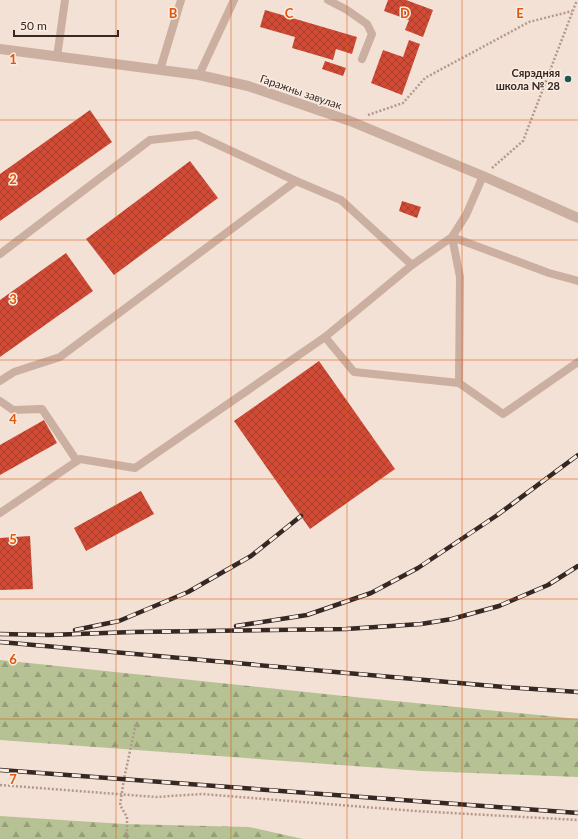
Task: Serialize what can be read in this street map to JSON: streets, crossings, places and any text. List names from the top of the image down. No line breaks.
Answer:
{"streets":{"street":["Гаражны завулак"]},"places":["Сярэдняя школа № 28"],"scale_bar":"50 m","grid":{"columns":["B","C","D","E"],"rows":["1","2","3","4","5","6","7"]}}
